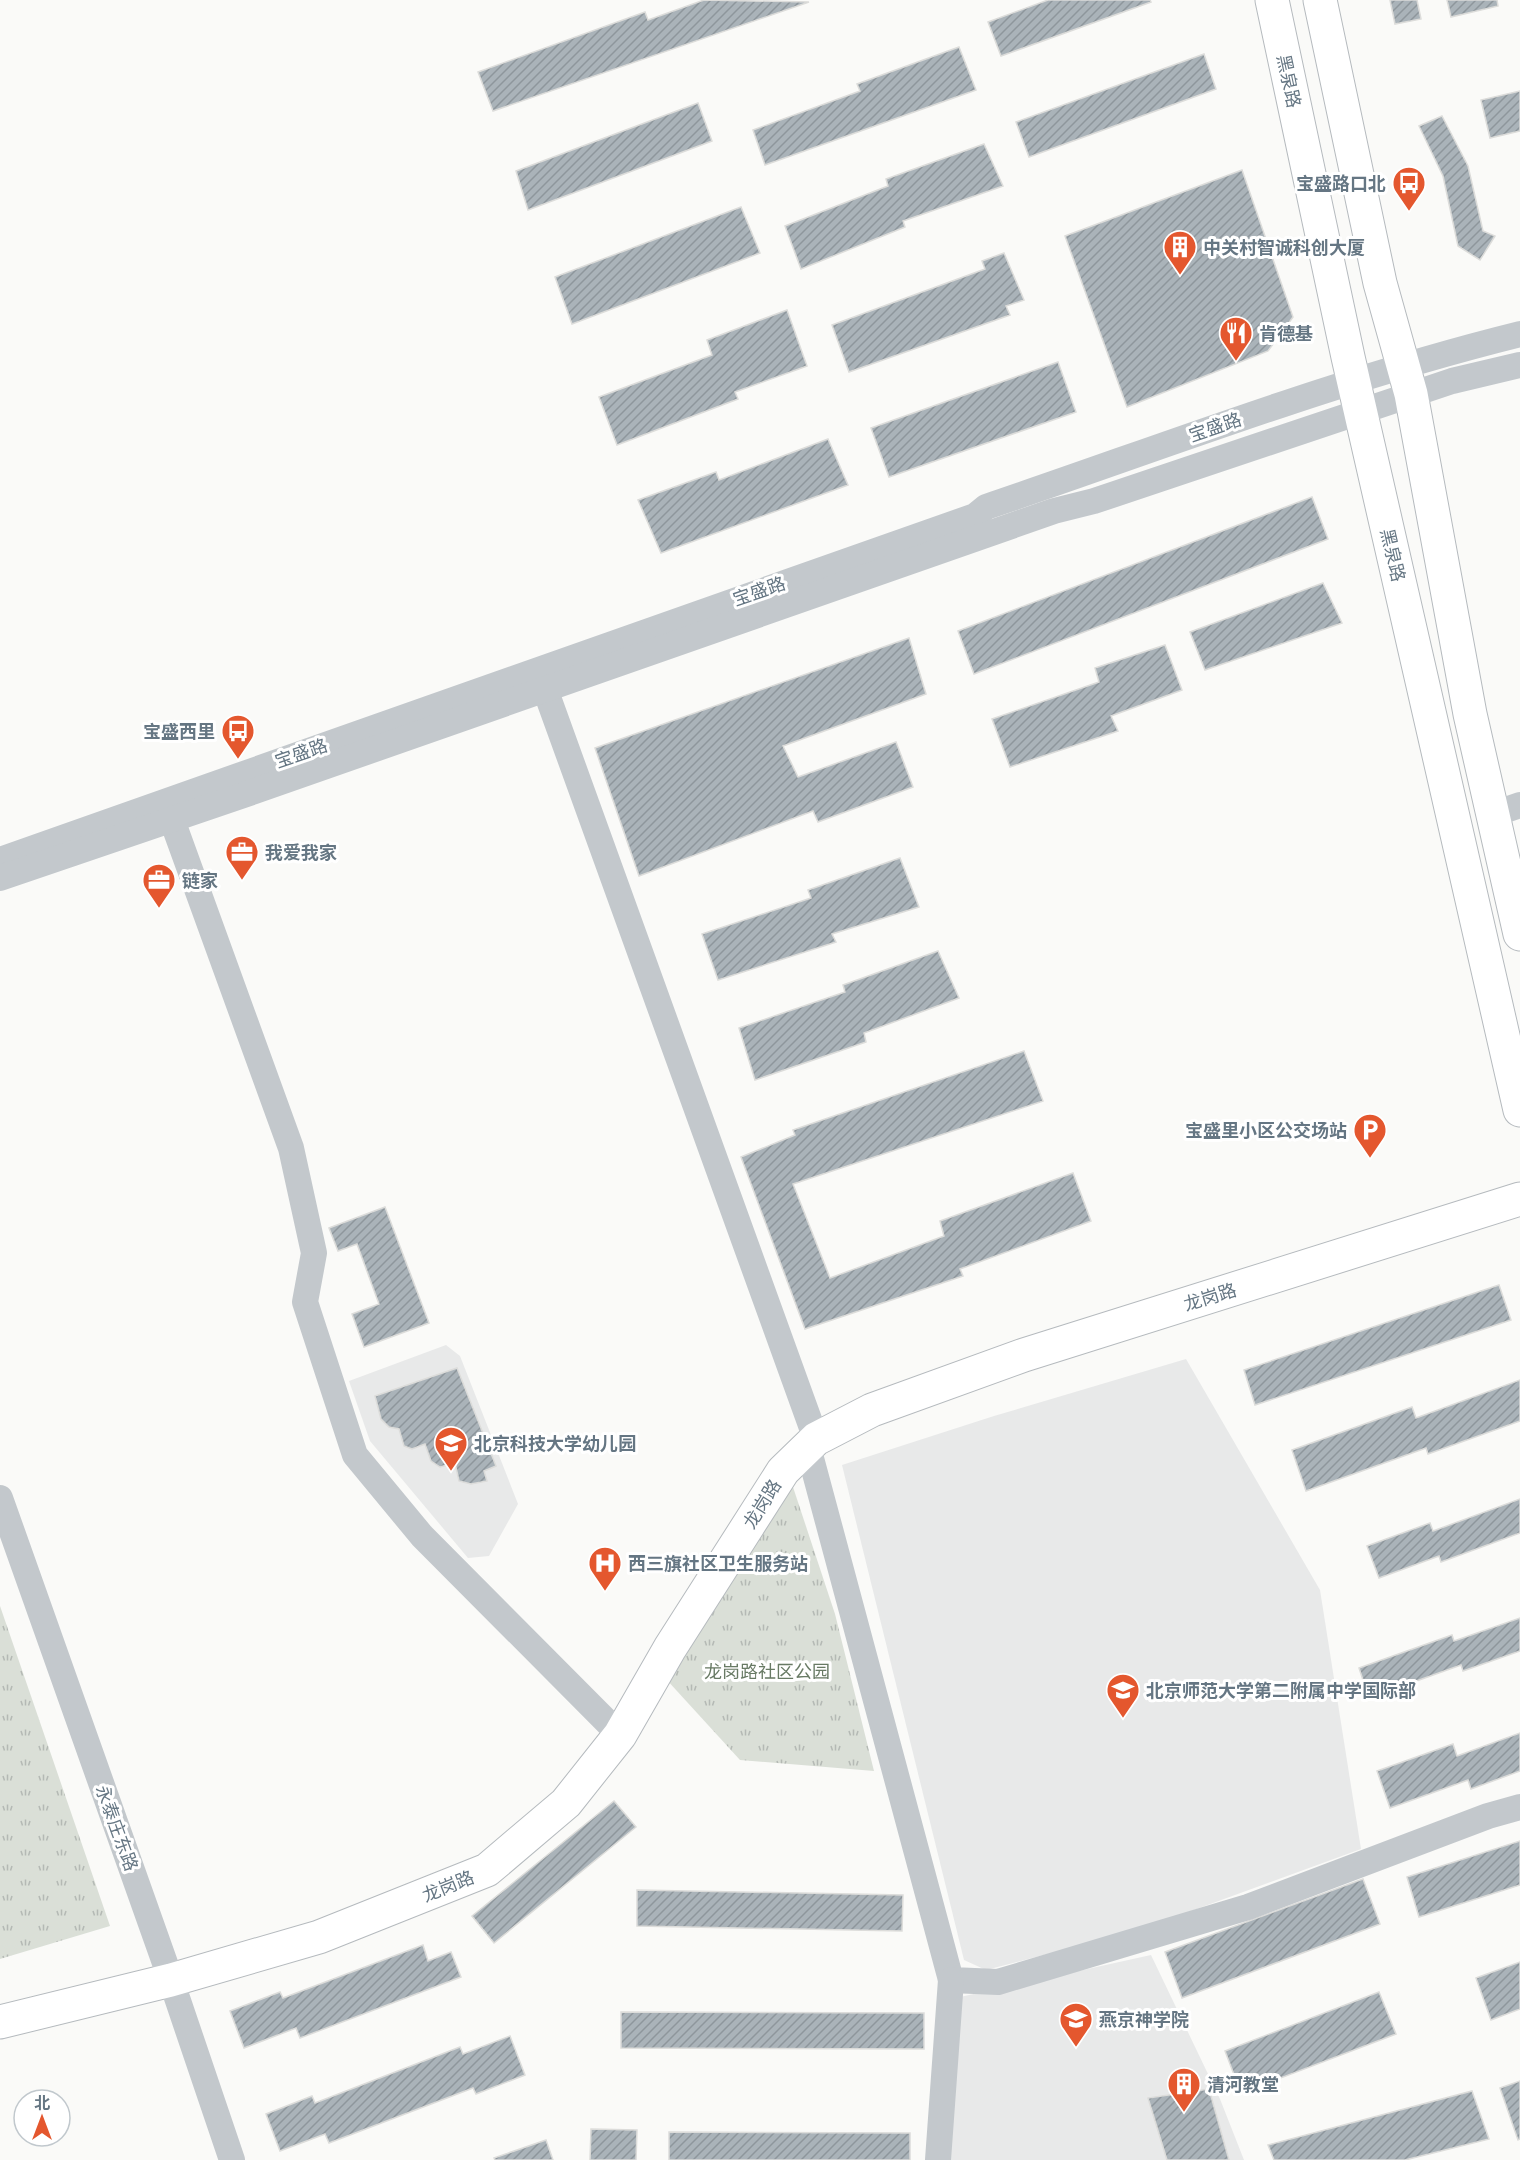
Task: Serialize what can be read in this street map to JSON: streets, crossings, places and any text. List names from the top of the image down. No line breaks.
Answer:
{"streets":{"main road":["黑泉路","龙岗路"],"street":["宝盛路","永泰庄东路"]},"crossings":[["黑泉路","宝盛路"],["龙岗路","永泰庄东路"]],"parks":["龙岗路社区公园"],"places":{"bus stop":["宝盛路口北","宝盛西里"],"building":["中关村智诚科创大厦","清河教堂"],"restaurant":["肯德基"],"office":["我爱我家","链家"],"parking":["宝盛里小区公交场站"],"school or university":["北京科技大学幼儿园","北京师范大学第二附属中学国际部","燕京神学院"],"hospital":["西三旗社区卫生服务站"]},"north":"top"}
